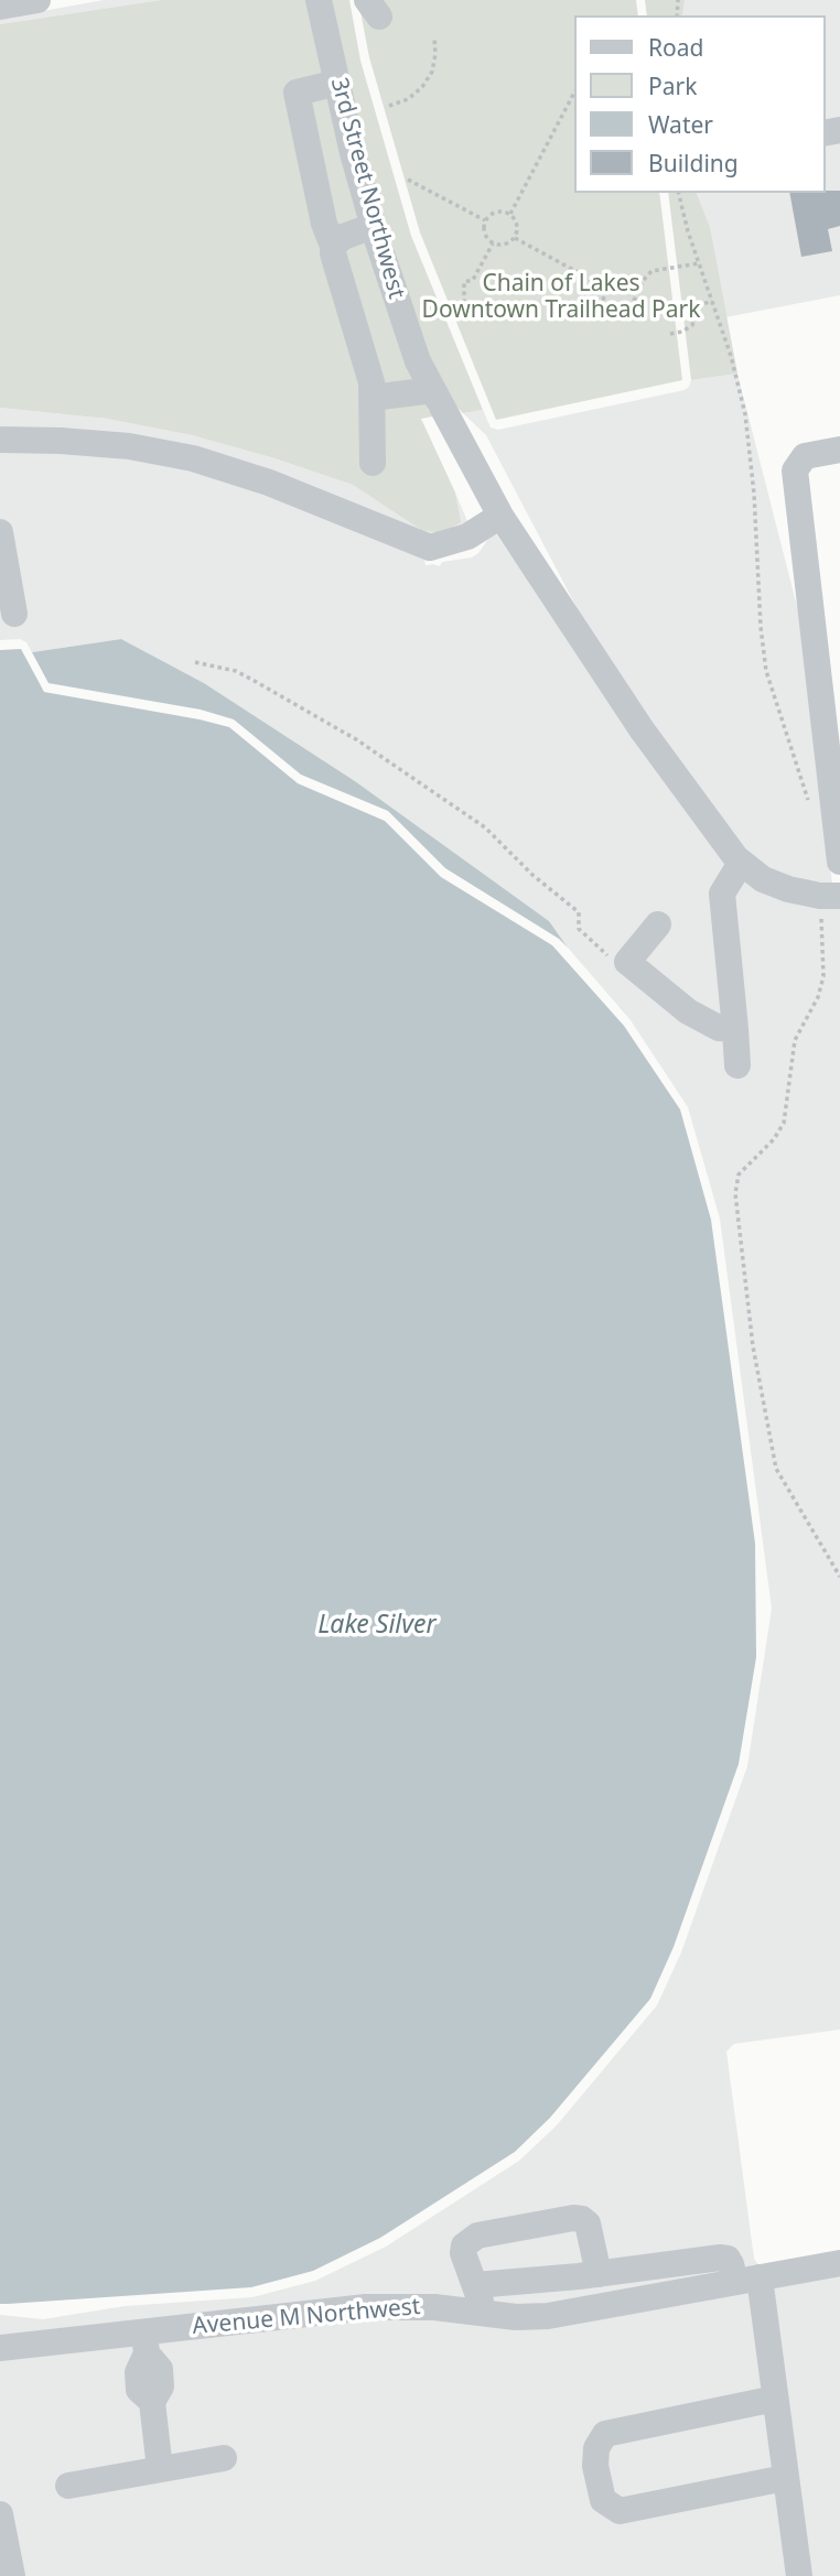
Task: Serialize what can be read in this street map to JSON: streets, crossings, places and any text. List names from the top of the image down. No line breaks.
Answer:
{"streets":{"street":["3rd Street Northwest","Avenue M Northwest"]},"water":["Lake Silver"],"parks":["Chain of Lakes Downtown Trailhead Park"],"legend":["Road","Park","Water","Building"]}
